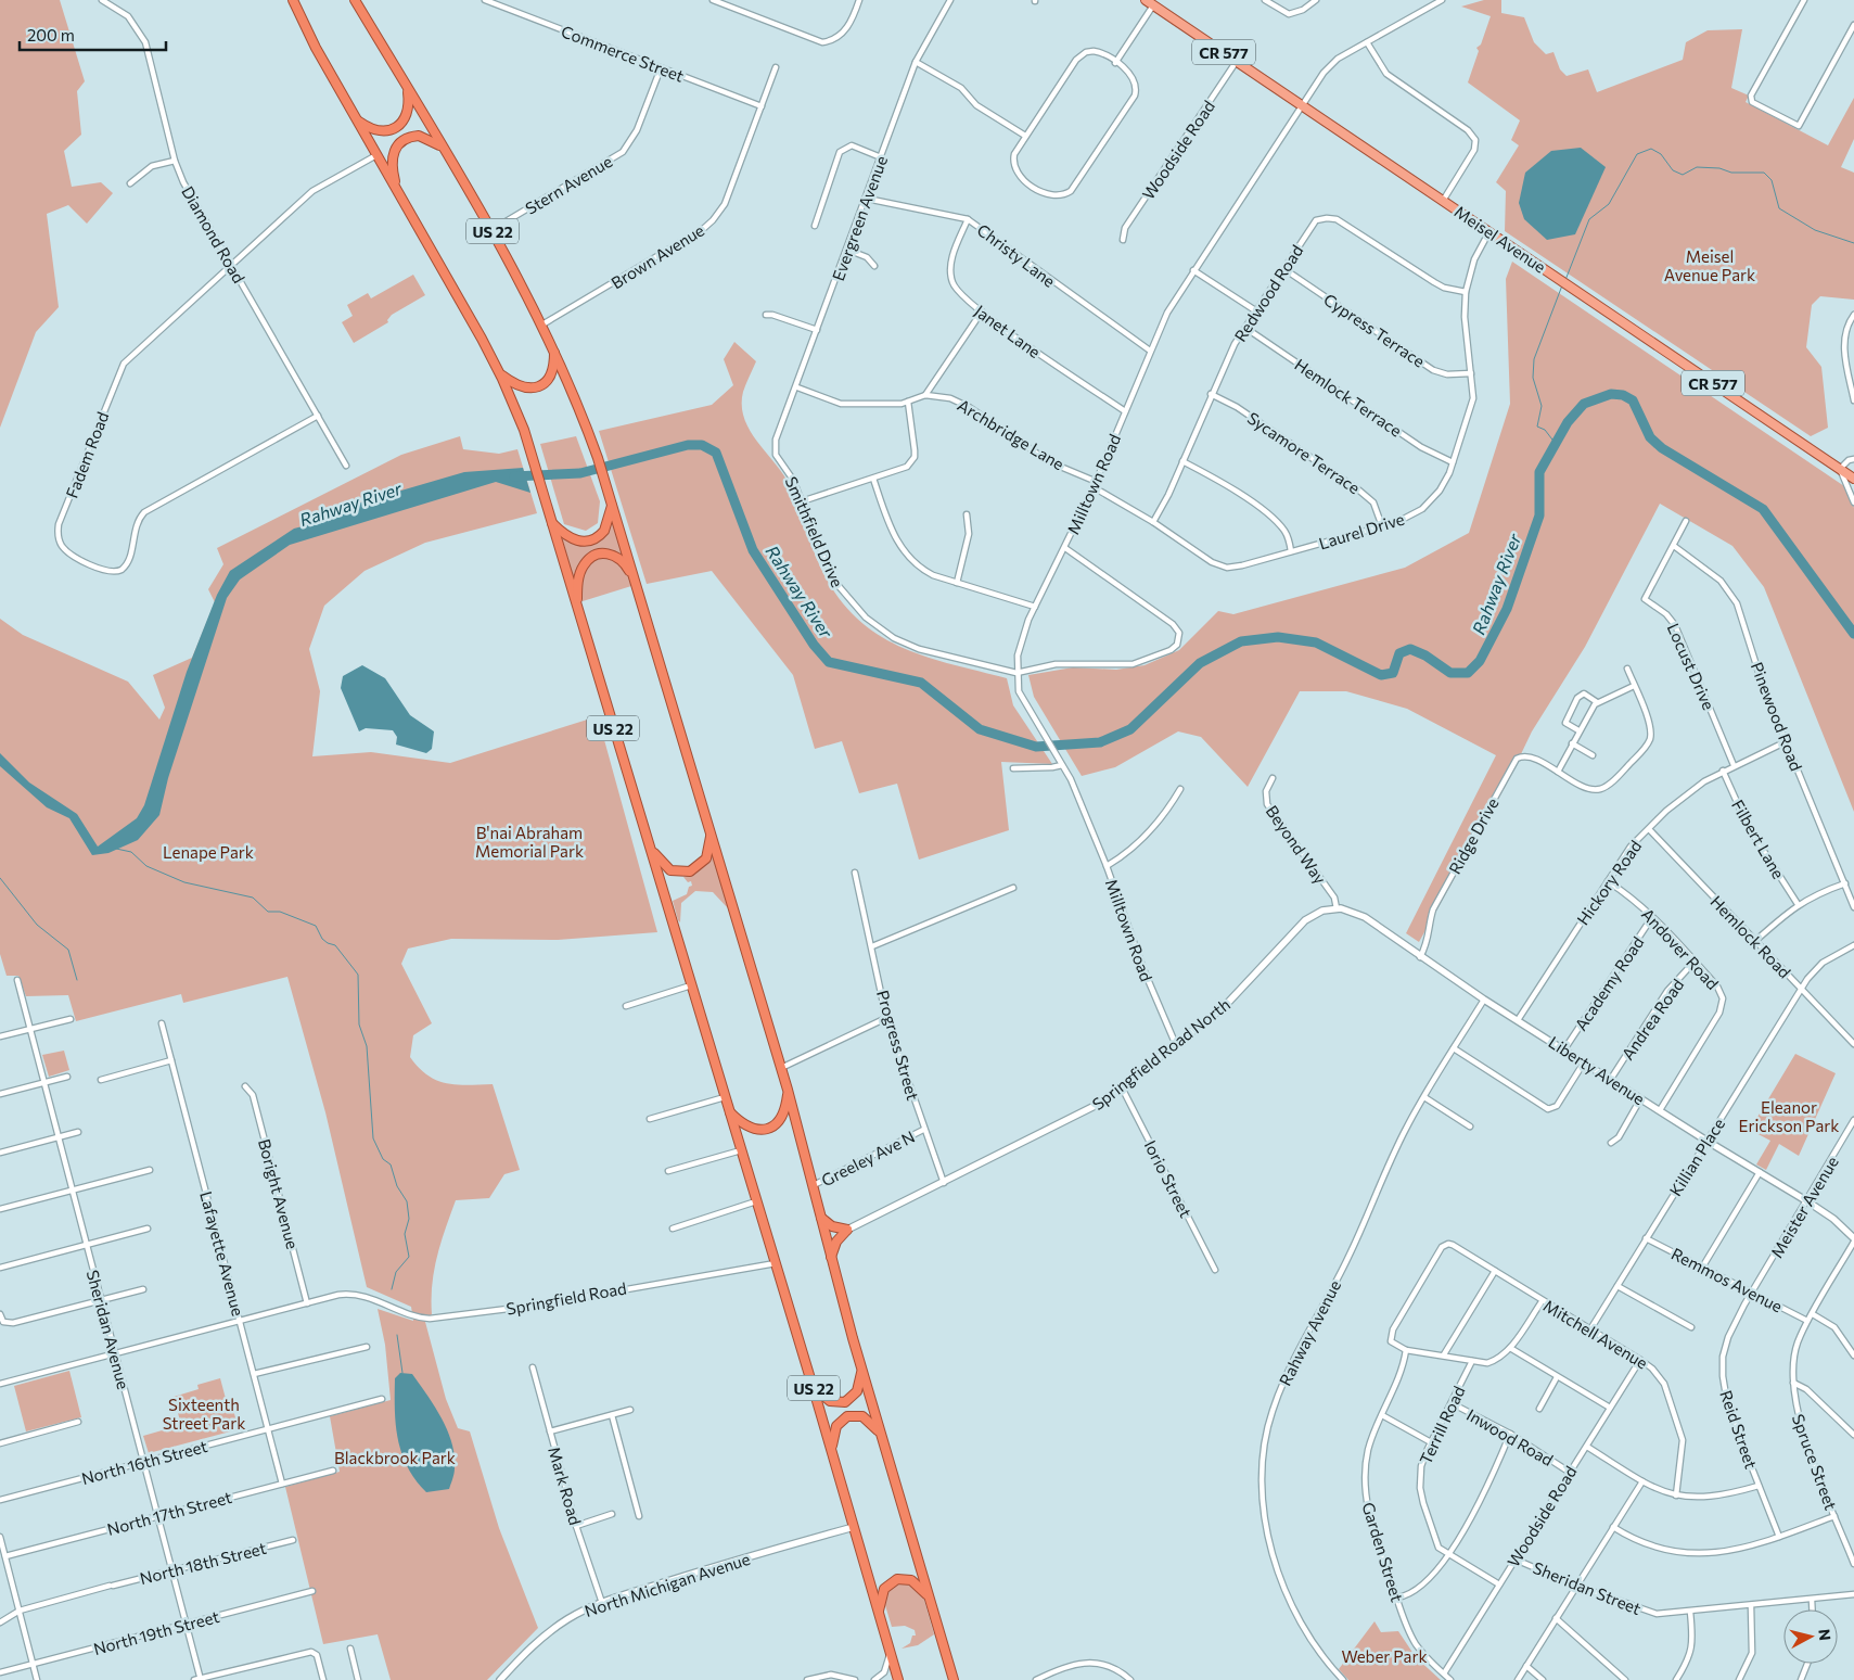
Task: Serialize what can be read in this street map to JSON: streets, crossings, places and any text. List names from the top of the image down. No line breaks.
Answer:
{"streets":{"highway":["US 22"],"main road":["CR 577","Meisel Avenue"],"street":["Commerce Street","Woodside Road","Stern Avenue","Evergreen Avenue","Diamond Road","Christy Lane","Brown Avenue","Redwood Road","Cypress Terrace","Janet Lane","Hemlock Terrace","Archbridge Lane","Sycamore Terrace","Fadem Road","Milltown Road","Laurel Drive","Smithfield Drive","Locust Drive","Pinewood Road","Ridge Drive","Filbert Lane","Beyond Way","Hickory Road","Hemlock Road","Andover Road","Academy Road","Andrea Road","Progress Street","Springfield Road North","Liberty Avenue","Killian Place","Greeley Ave N","Iorio Street","Boright Avenue","Meister Avenue","Lafayette Avenue","Remmos Avenue","Springfield Road","Sheridan Avenue","Rahway Avenue","Mitchell Avenue","Terrill Road","Reid Street","Inwood Road","North 16th Street","Spruce Street","Mark Road","North 17th Street","Garden Street","North 18th Street","North Michigan Avenue","Sheridan Street","North 19th Street"]},"crossings":[["Commerce Street","Stern Avenue"],["Commerce Street","Brown Avenue"],["Woodside Road","Meisel Avenue"],["Woodside Road","Mitchell Avenue"],["Woodside Road","Terrill Road"],["Woodside Road","Inwood Road"],["Woodside Road","Garden Street"],["Woodside Road","Sheridan Street"],["Stern Avenue","US 22"],["Evergreen Avenue","Christy Lane"],["Evergreen Avenue","Smithfield Drive"],["US 22","Brown Avenue"],["US 22","Fadem Road"],["US 22","Greeley Ave N"],["US 22","Springfield Road"],["US 22","North Michigan Avenue"],["Diamond Road","Fadem Road"],["Meisel Avenue","Milltown Road"],["Meisel Avenue","Laurel Drive"],["Christy Lane","Janet Lane"],["Christy Lane","Milltown Road"],["Redwood Road","Cypress Terrace"],["Redwood Road","Hemlock Terrace"],["Redwood Road","Sycamore Terrace"],["Redwood Road","Laurel Drive"],["Cypress Terrace","Laurel Drive"],["Janet Lane","Milltown Road"],["Hemlock Terrace","Laurel Drive"],["Archbridge Lane","Milltown Road"],["Sycamore Terrace","Laurel Drive"],["Milltown Road","Laurel Drive"],["Milltown Road","Smithfield Drive"],["Milltown Road","Springfield Road North"],["Locust Drive","Pinewood Road"],["Locust Drive","Hickory Road"],["Pinewood Road","Hickory Road"],["Ridge Drive","Liberty Avenue"],["Filbert Lane","Hickory Road"],["Beyond Way","Springfield Road North"],["Beyond Way","Liberty Avenue"],["Hickory Road","Hemlock Road"],["Hickory Road","Andover Road"],["Hickory Road","Liberty Avenue"],["Hemlock Road","Killian Place"],["Andover Road","Academy Road"],["Andover Road","Andrea Road"],["Andover Road","Liberty Avenue"],["Academy Road","Liberty Avenue"],["Andrea Road","Liberty Avenue"],["Progress Street","Springfield Road North"],["Progress Street","Greeley Ave N"],["Springfield Road North","Liberty Avenue"],["Springfield Road North","Iorio Street"],["Liberty Avenue","Killian Place"],["Liberty Avenue","Meister Avenue"],["Liberty Avenue","Rahway Avenue"],["Liberty Avenue","Spruce Street"],["Killian Place","Remmos Avenue"],["Killian Place","Mitchell Avenue"],["Boright Avenue","Springfield Road"],["Meister Avenue","Remmos Avenue"],["Meister Avenue","Reid Street"],["Lafayette Avenue","North 16th Street"],["Lafayette Avenue","North 17th Street"],["Remmos Avenue","Reid Street"],["Remmos Avenue","Spruce Street"],["Sheridan Avenue","North 16th Street"],["Sheridan Avenue","North 17th Street"],["Sheridan Avenue","North 18th Street"],["Sheridan Avenue","North 19th Street"],["Mitchell Avenue","Garden Street"],["Terrill Road","Inwood Road"],["Mark Road","North Michigan Avenue"]],"water":["Rahway River"],"parks":["Meisel Avenue Park","B'nai Abraham Memorial Park","Lenape Park","Eleanor Erickson Park","Sixteenth Street Park","Blackbrook Park","Weber Park"],"scale_bar":"200 m","north":"right"}
